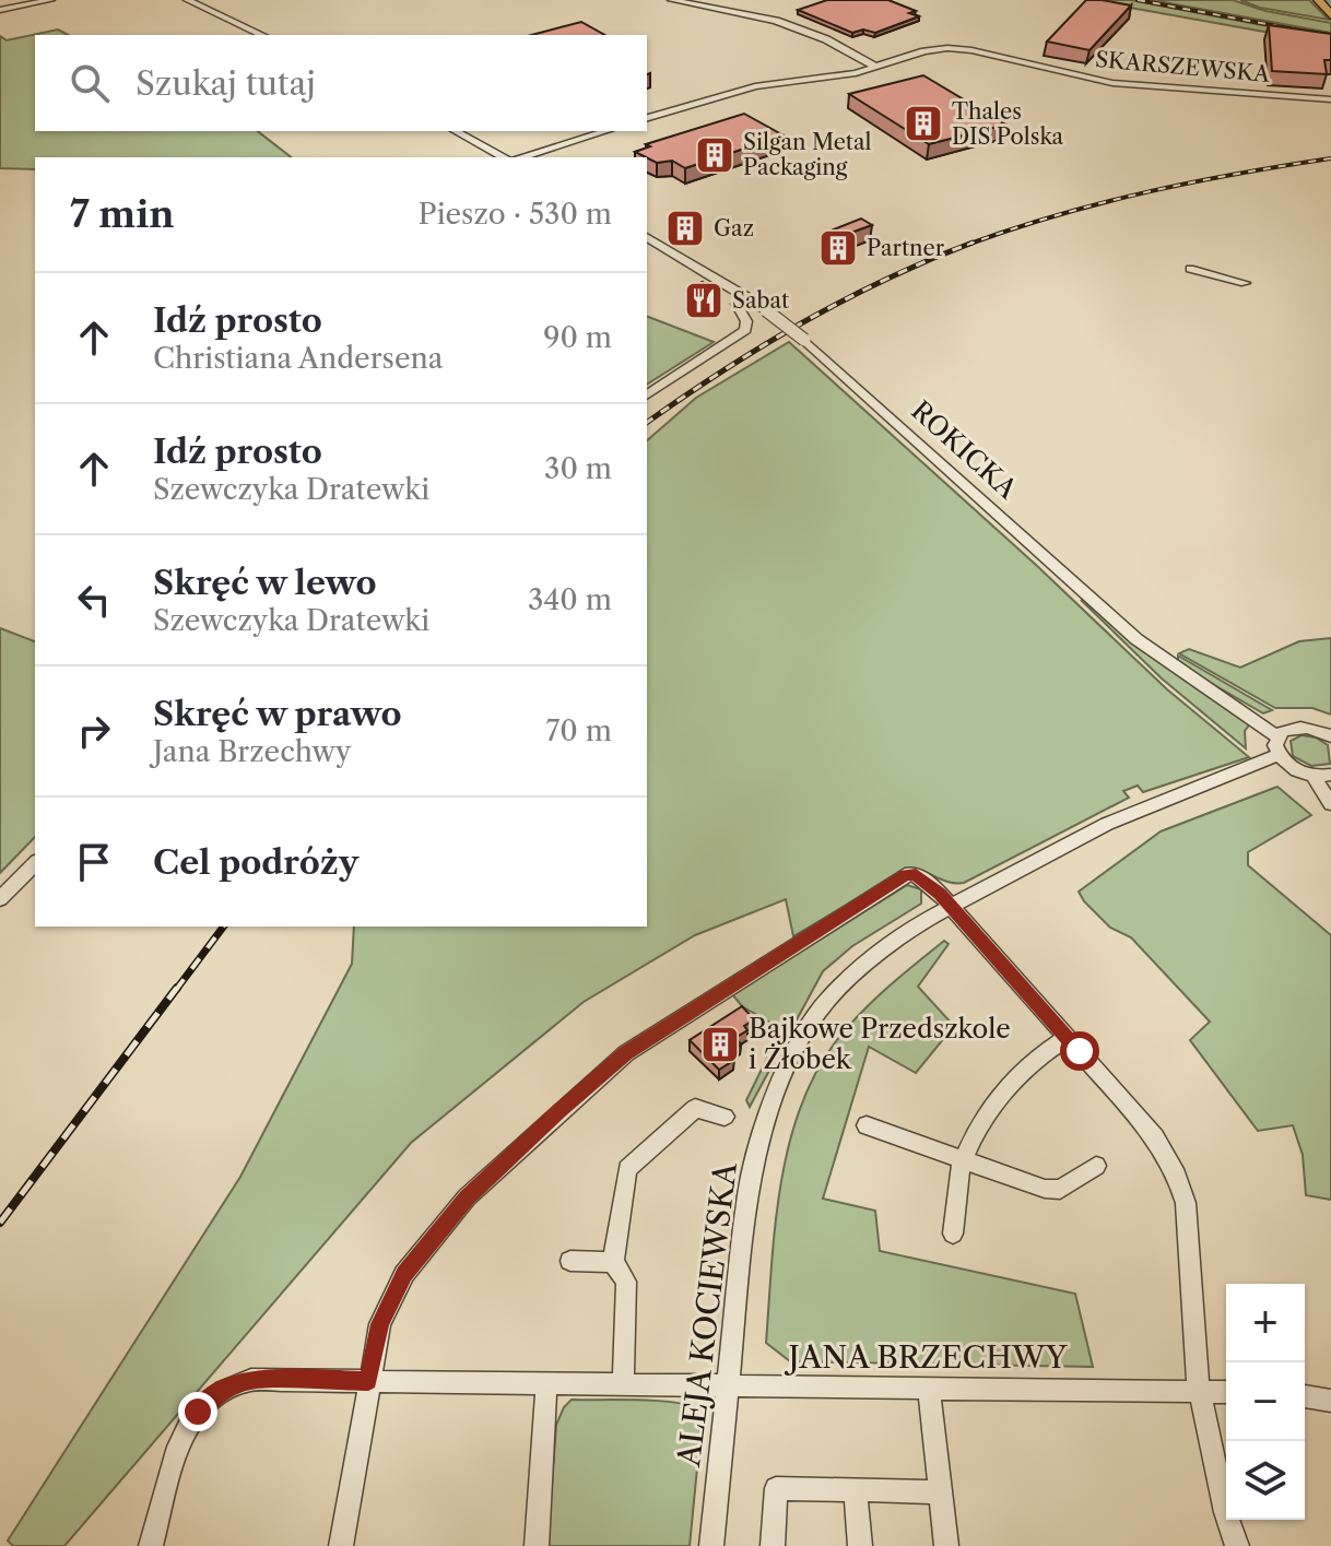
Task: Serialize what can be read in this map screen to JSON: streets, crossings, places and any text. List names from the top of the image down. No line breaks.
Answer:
{"streets":{"street":["SKARSZEWSKA","ROKICKA","ALEJA KOCIEWSKA","JANA BRZECHWY"]},"crossings":[["ALEJA KOCIEWSKA","JANA BRZECHWY"]],"places":{"building":["Thales DIS Polska","Silgan Metal Packaging","Gaz","Partner","Bajkowe Przedszkole i Żłobek"],"restaurant":["Sabat"]},"page":{"search":"Szukaj tutaj","heading":["7 min","Pieszo · 530 m"],"list":[["Idź prosto","Christiana Andersena","90 m"],["Idź prosto","Szewczyka Dratewki","30 m"],["Skręć w lewo","Szewczyka Dratewki","340 m"],["Skręć w prawo","Jana Brzechwy","70 m"],"Cel podróży"],"map_buttons":["+","−"]}}
